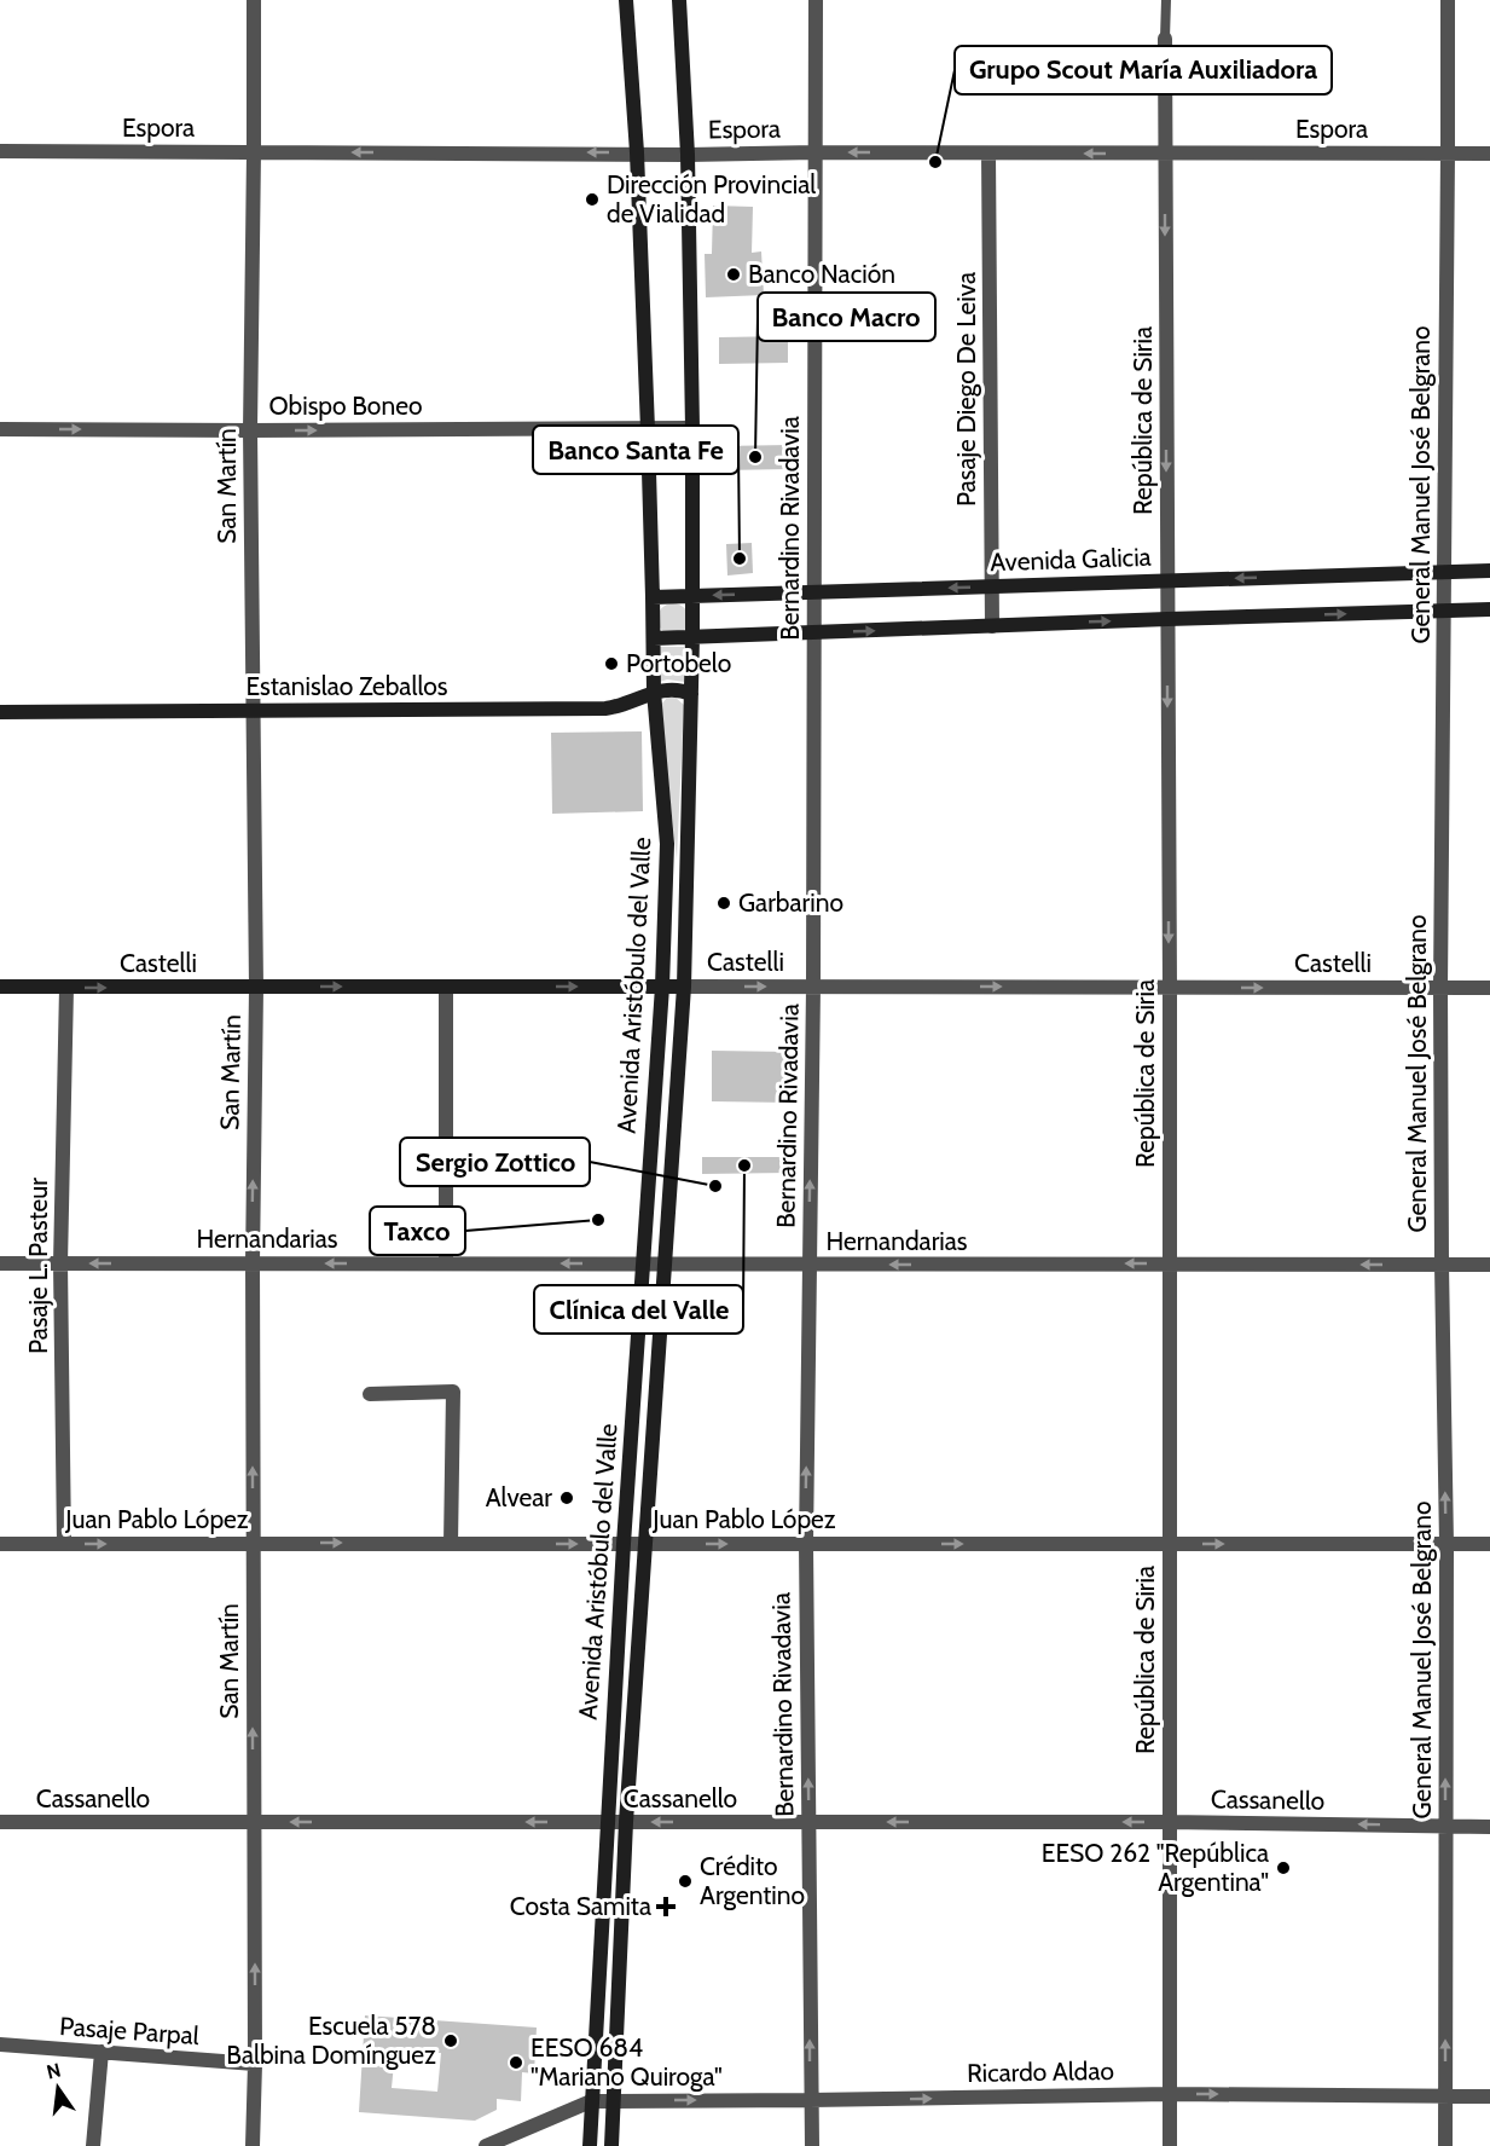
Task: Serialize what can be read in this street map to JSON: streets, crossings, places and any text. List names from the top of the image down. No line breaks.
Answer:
{"streets":{"main road":["Avenida Galicia","Estanislao Zeballos","Castelli","Avenida Aristóbulo del Valle"],"street":["Espora","Pasaje Diego De Leiva","Obispo Boneo","República de Siria","General Manuel José Belgrano","San Martín","Bernardino Rivadavia","Hernandarias","Pasaje L. Pasteur","Juan Pablo López","Cassanello","Pasaje Parpal","Ricardo Aldao"]},"crossings":[["Espora","Pasaje Diego De Leiva"],["Espora","República de Siria"],["Espora","General Manuel José Belgrano"],["Espora","San Martín"],["Espora","Bernardino Rivadavia"],["Espora","Avenida Aristóbulo del Valle"],["Pasaje Diego De Leiva","Avenida Galicia"],["Obispo Boneo","San Martín"],["Obispo Boneo","Avenida Aristóbulo del Valle"],["República de Siria","Avenida Galicia"],["República de Siria","Castelli"],["República de Siria","Hernandarias"],["República de Siria","Juan Pablo López"],["República de Siria","Cassanello"],["República de Siria","Ricardo Aldao"],["General Manuel José Belgrano","Avenida Galicia"],["General Manuel José Belgrano","Castelli"],["General Manuel José Belgrano","Hernandarias"],["General Manuel José Belgrano","Juan Pablo López"],["General Manuel José Belgrano","Cassanello"],["General Manuel José Belgrano","Ricardo Aldao"],["San Martín","Estanislao Zeballos"],["San Martín","Castelli"],["San Martín","Hernandarias"],["San Martín","Juan Pablo López"],["San Martín","Cassanello"],["San Martín","Pasaje Parpal"],["Bernardino Rivadavia","Avenida Galicia"],["Bernardino Rivadavia","Castelli"],["Bernardino Rivadavia","Hernandarias"],["Bernardino Rivadavia","Juan Pablo López"],["Bernardino Rivadavia","Cassanello"],["Bernardino Rivadavia","Ricardo Aldao"],["Avenida Galicia","Avenida Aristóbulo del Valle"],["Estanislao Zeballos","Avenida Aristóbulo del Valle"],["Castelli","Avenida Aristóbulo del Valle"],["Castelli","Pasaje L. Pasteur"],["Avenida Aristóbulo del Valle","Hernandarias"],["Avenida Aristóbulo del Valle","Juan Pablo López"],["Avenida Aristóbulo del Valle","Cassanello"],["Avenida Aristóbulo del Valle","Ricardo Aldao"],["Hernandarias","Pasaje L. Pasteur"],["Pasaje L. Pasteur","Juan Pablo López"]],"one_way":["Espora","Obispo Boneo","República de Siria","General Manuel José Belgrano","San Martín","Bernardino Rivadavia","Castelli","Hernandarias","Juan Pablo López","Cassanello","Ricardo Aldao"],"places":{"other":["Grupo Scout María Auxiliadora","Dirección Provincial de Vialidad","Banco Nación","Banco Macro","Banco Santa Fe","Portobelo","Garbarino","Clínica del Valle","Sergio Zottico","Taxco","Alvear","EESO 262 \"República Argentina\"","Crédito Argentino","Escuela 578 Balbina Domínguez","EESO 684 \"Mariano Quiroga\""],"health":["Costa Samita"]},"north":"top"}
